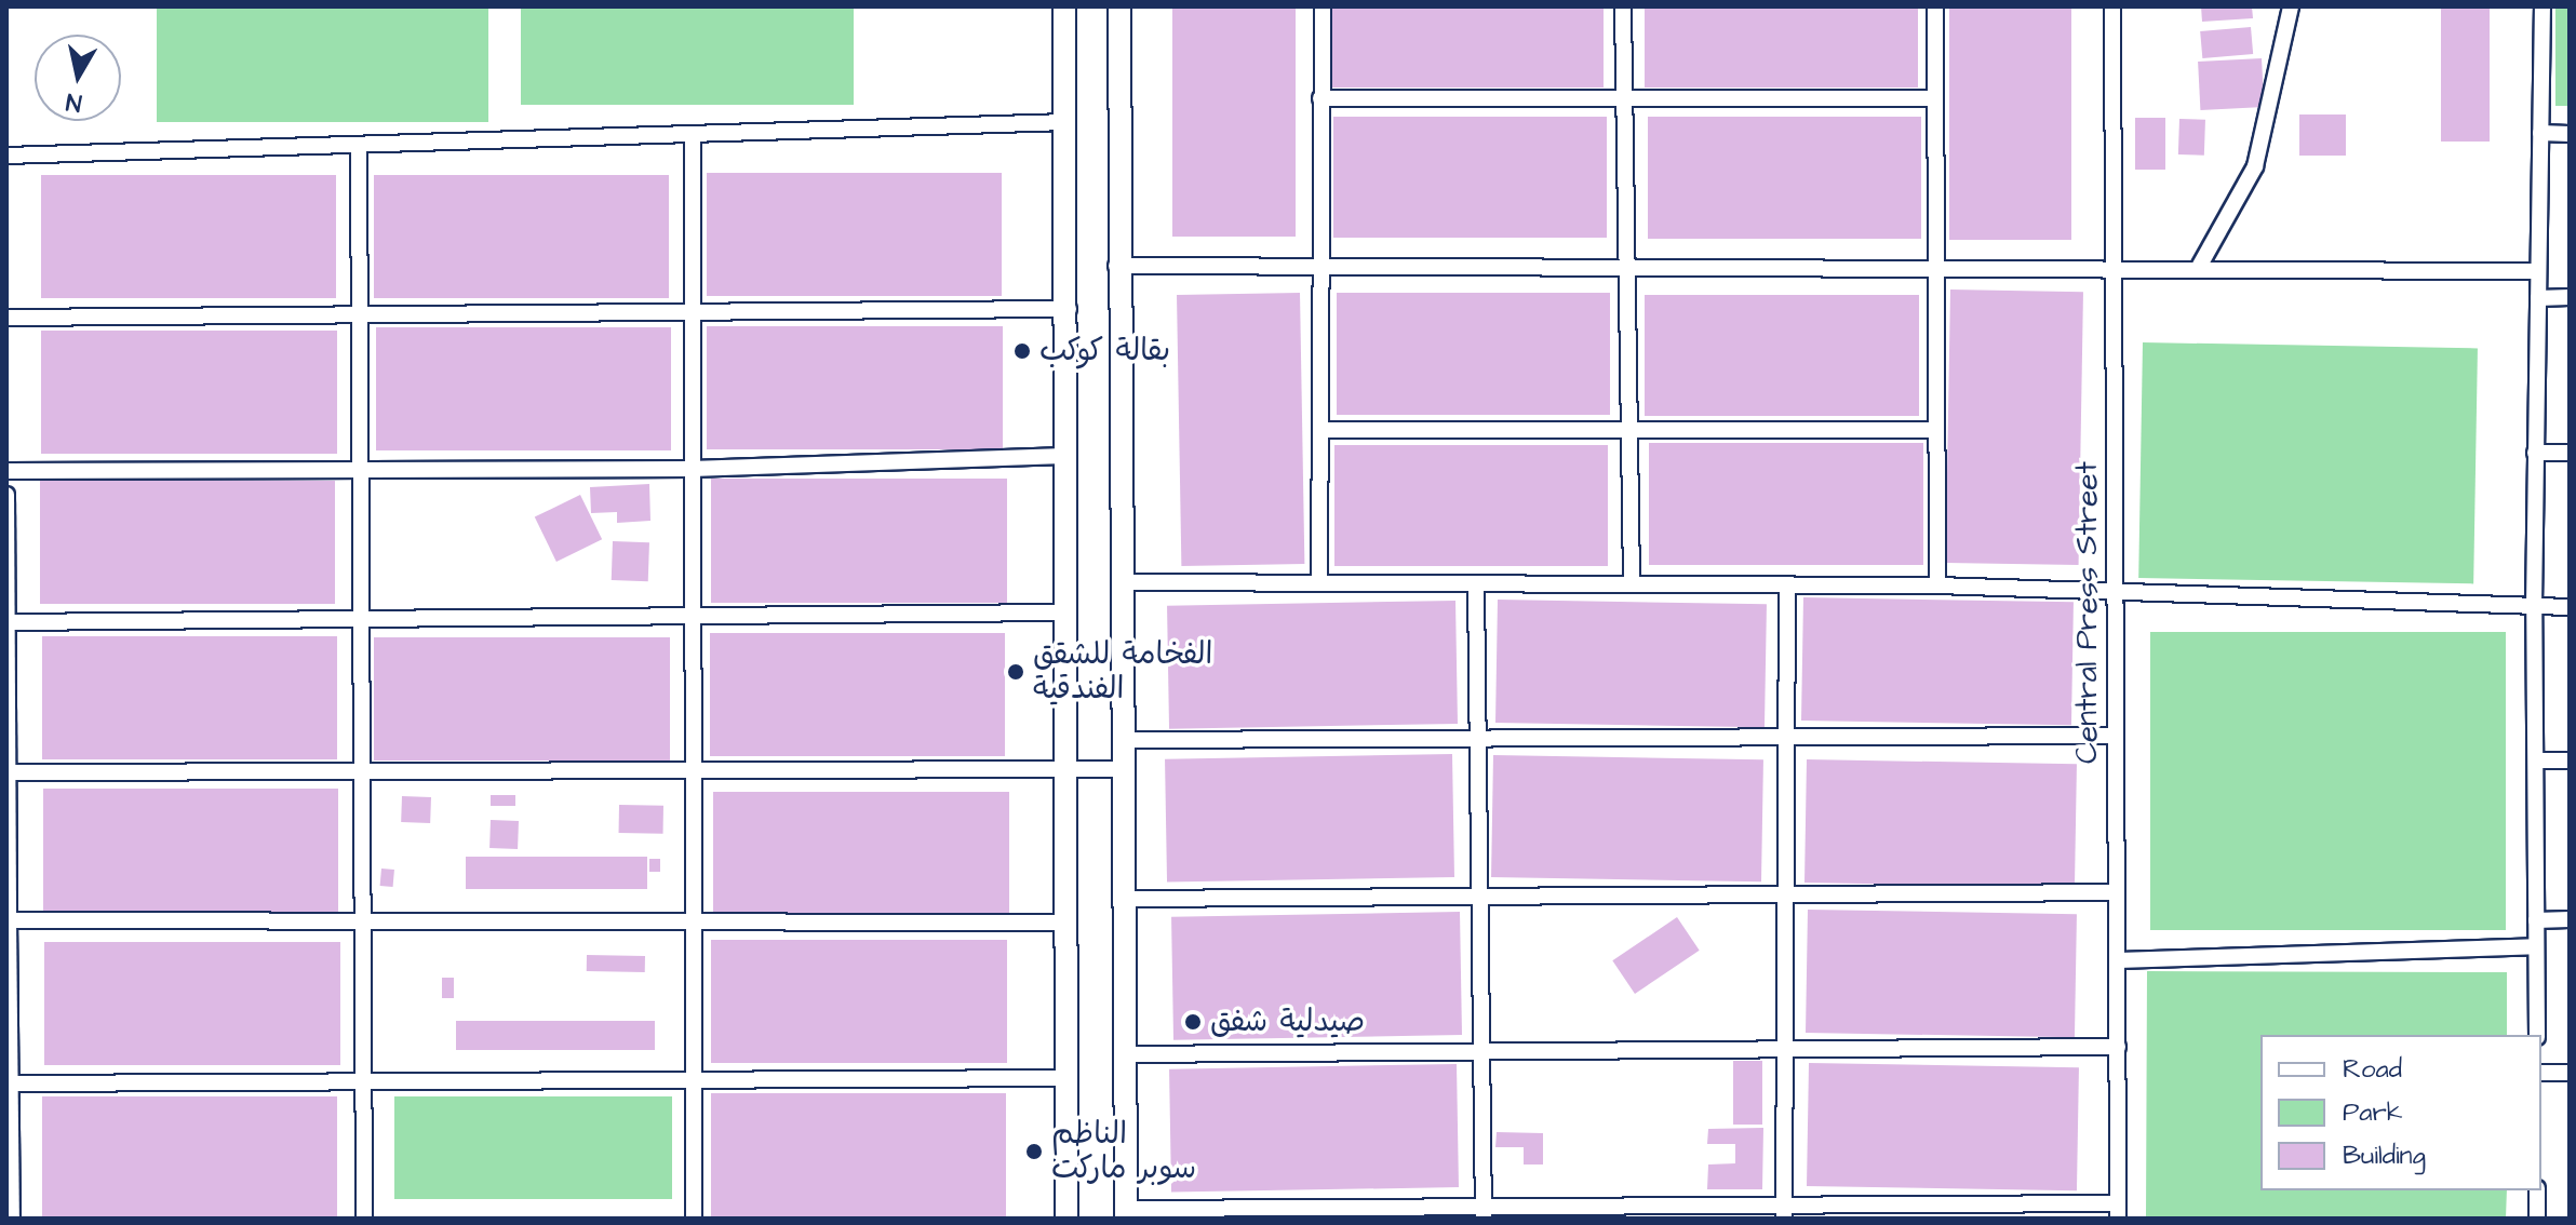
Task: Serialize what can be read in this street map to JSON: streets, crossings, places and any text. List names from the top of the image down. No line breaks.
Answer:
{"streets":{"street":["Central Press Street"]},"places":["بقالة كوكب","الفخامة للشقق الفندقية","صيدلية شفق","الناظم سوبر ماركت"],"legend":["Road","Park","Building"],"north":"bottom"}
